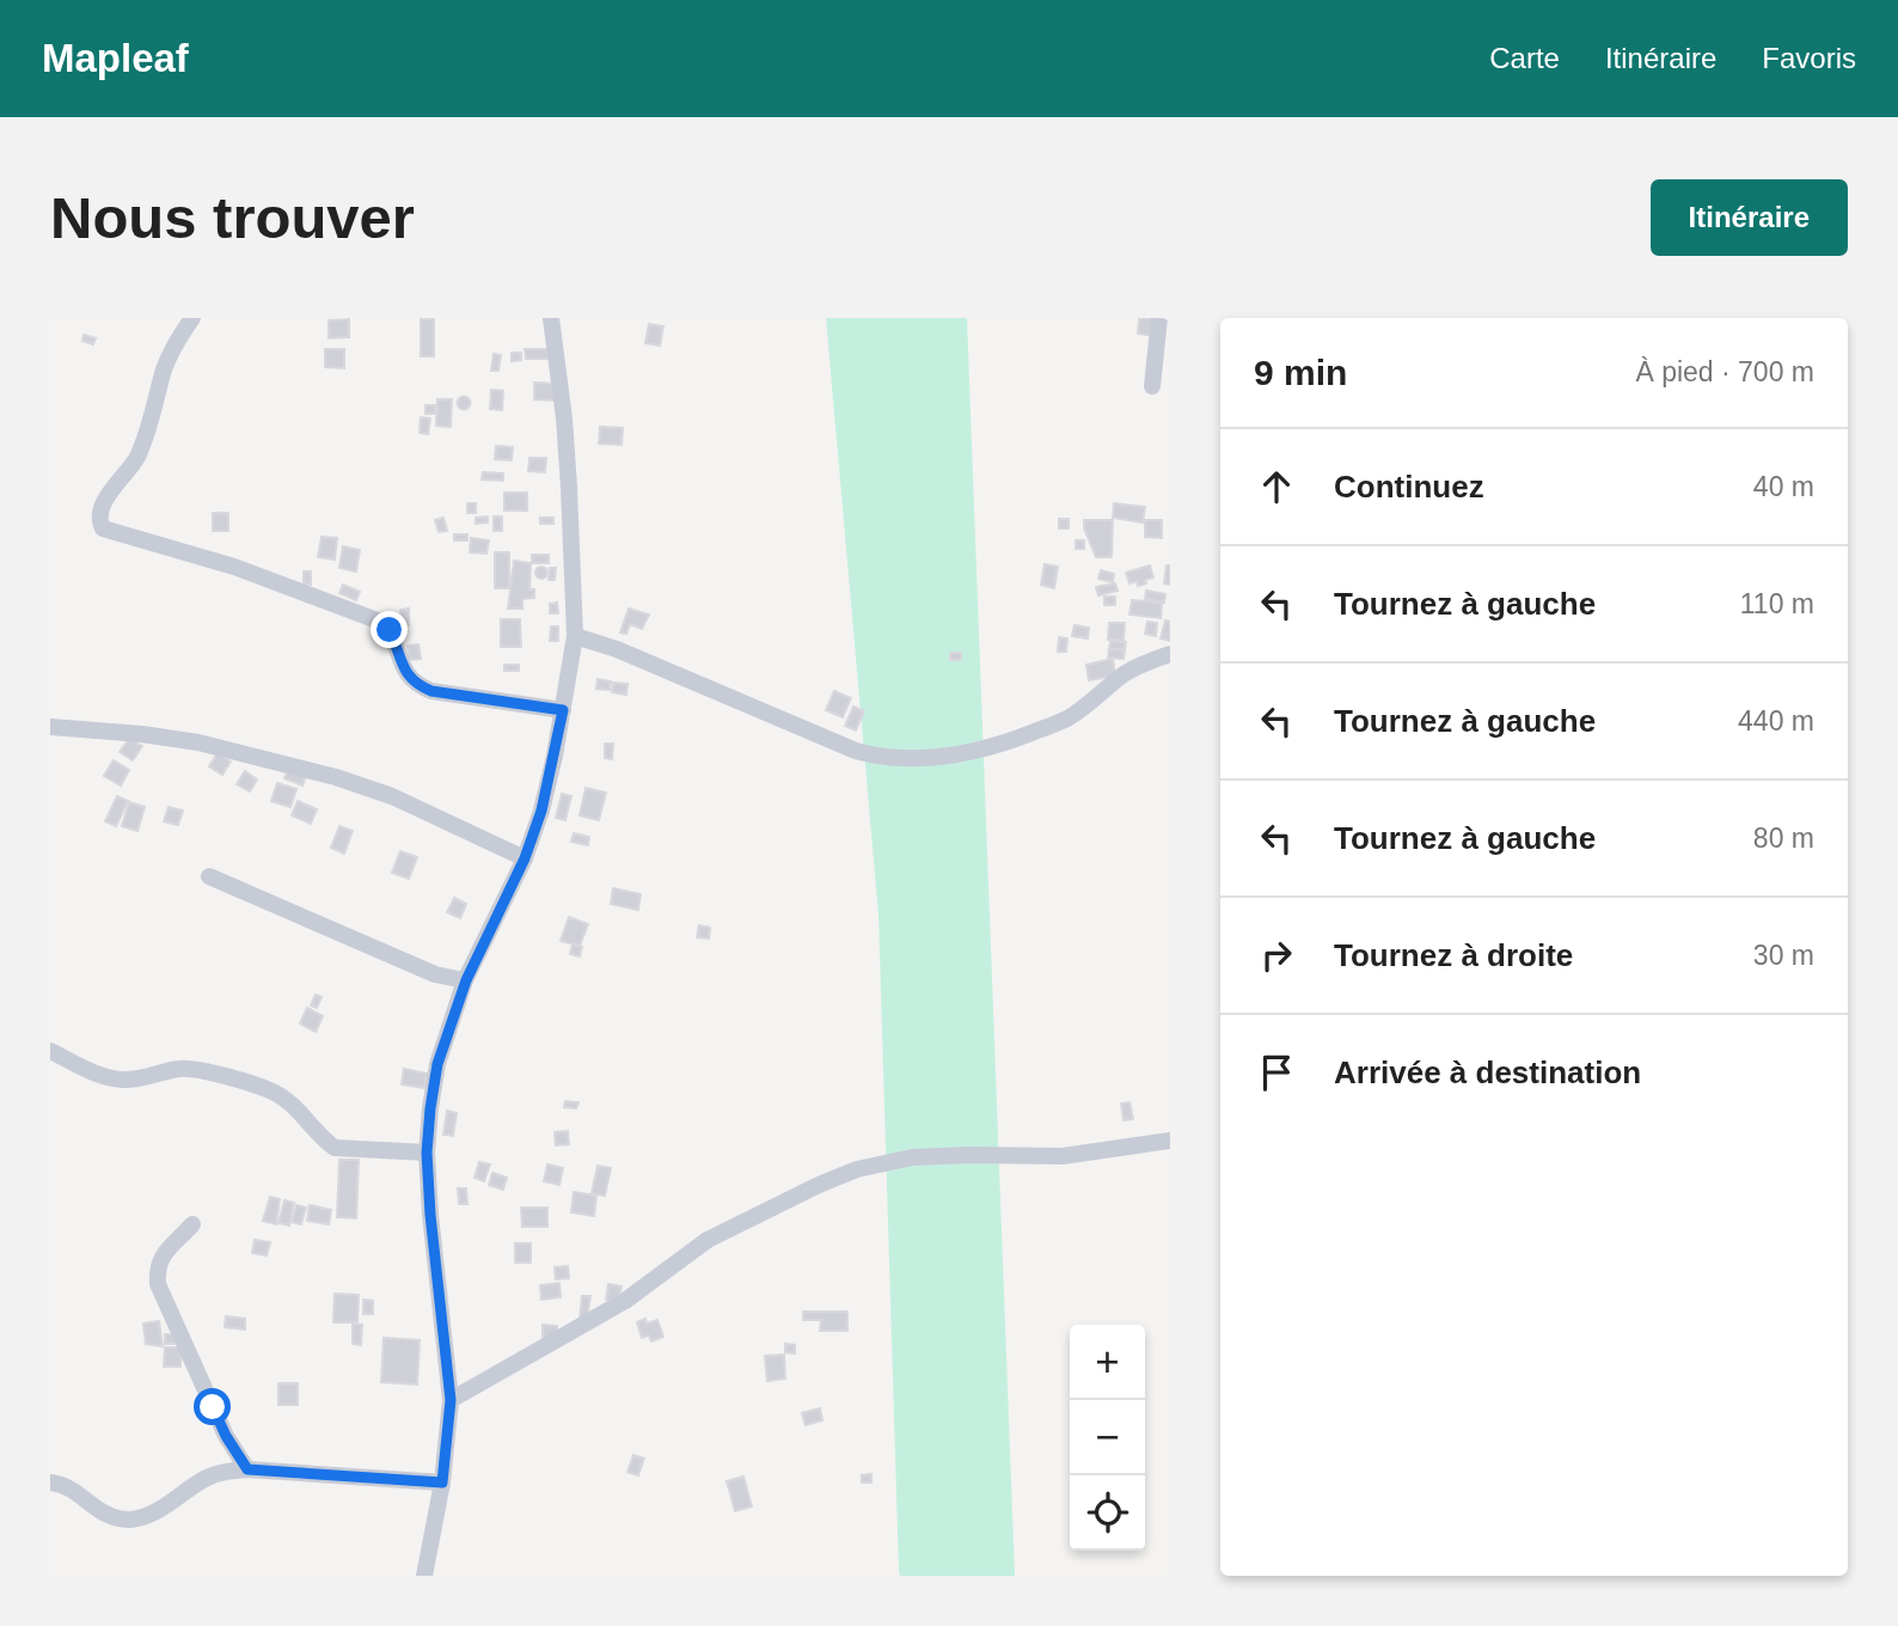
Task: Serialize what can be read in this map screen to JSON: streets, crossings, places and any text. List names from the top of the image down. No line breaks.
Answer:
{"page":{"header":"Mapleaf","nav":["Carte","Itinéraire","Favoris"],"buttons":"Itinéraire","title":"Nous trouver","heading":["9 min","À pied · 700 m"],"list":[["Continuez","40 m"],["Tournez à gauche","110 m"],["Tournez à gauche","440 m"],["Tournez à gauche","80 m"],["Tournez à droite","30 m"],"Arrivée à destination"],"map_buttons":["+","−"]}}
